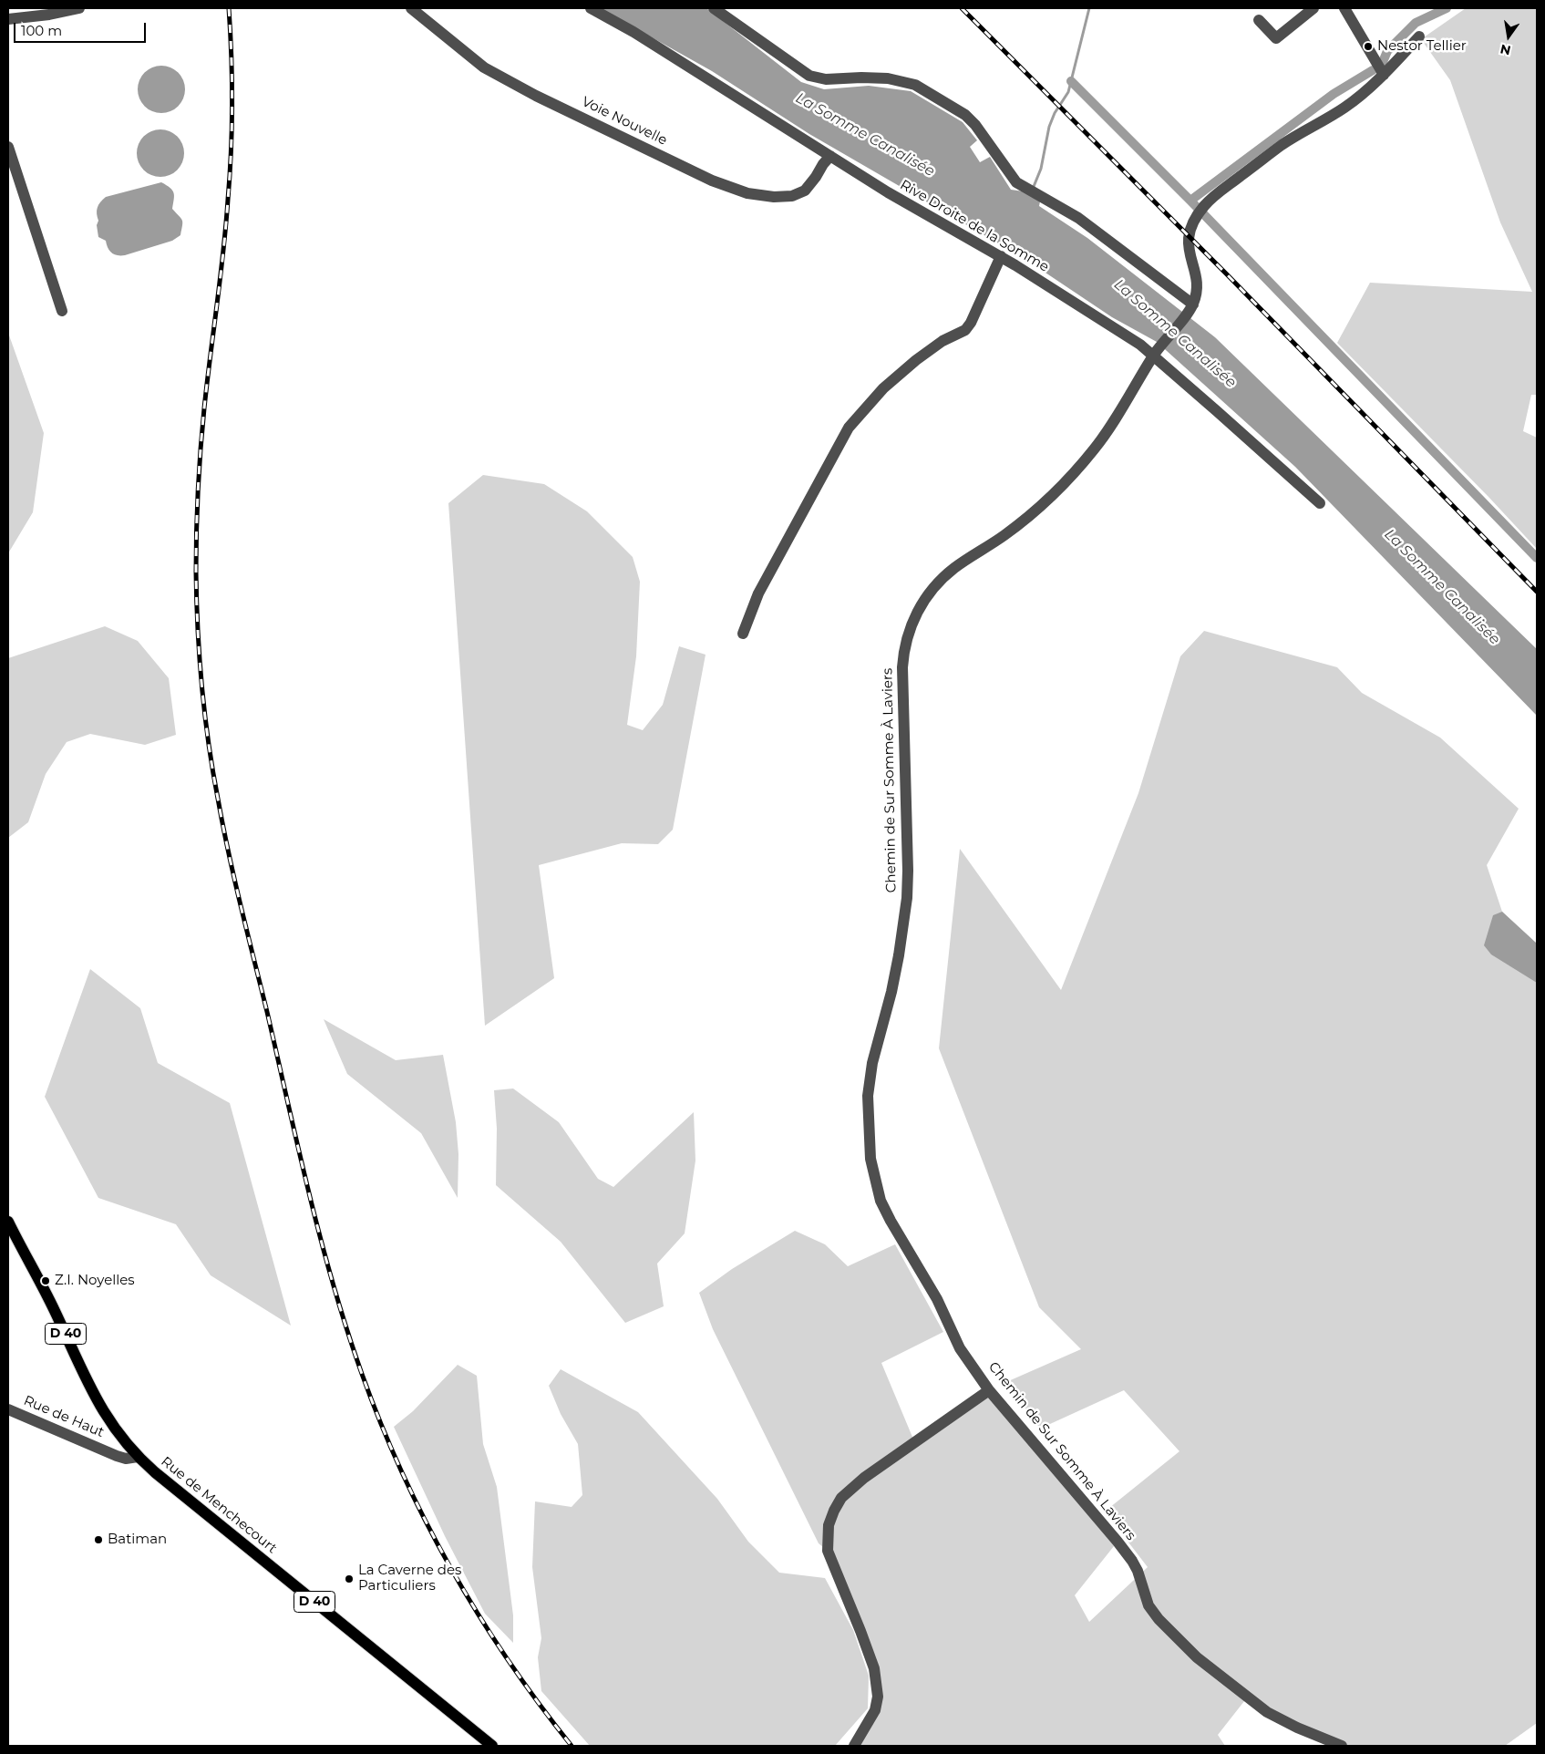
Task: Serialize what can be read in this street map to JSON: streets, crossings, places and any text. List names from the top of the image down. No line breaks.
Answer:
{"streets":{"main road":["D 40","Rue de Menchecourt"],"street":["Voie Nouvelle","Rive Droite de la Somme","Chemin de Sur Somme À Laviers","Rue de Haut"]},"crossings":[["Voie Nouvelle","Rive Droite de la Somme"],["Rive Droite de la Somme","Chemin de Sur Somme À Laviers"],["Rue de Haut","Rue de Menchecourt"]],"water":["La Somme Canalisée"],"places":["Nestor Tellier","Z.I. Noyelles","Batiman","La Caverne des Particuliers"],"scale_bar":"100 m","north":"bottom"}
